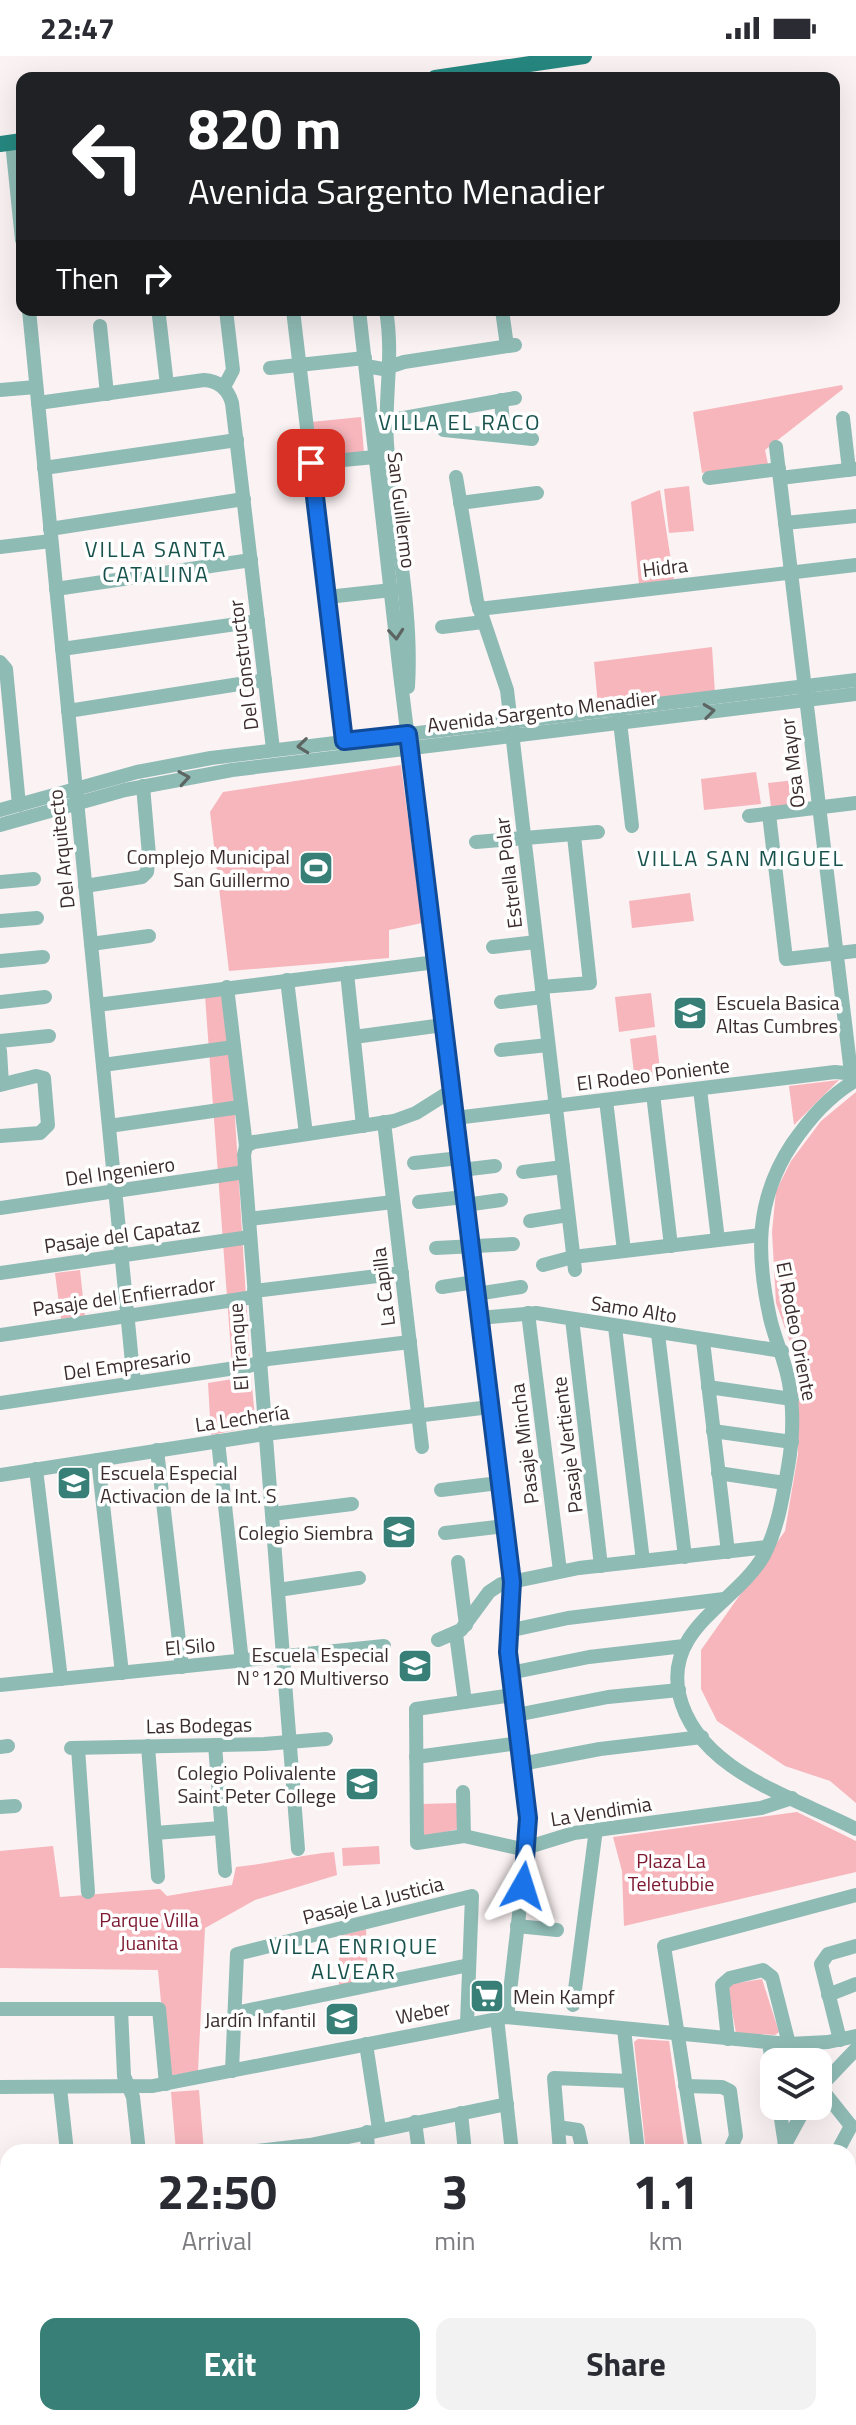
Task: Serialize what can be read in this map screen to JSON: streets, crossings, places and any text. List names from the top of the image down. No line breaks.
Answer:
{"streets":{"street":["San Guillermo","Hidra","Del Constructor","Avenida Sargento Menadier","Osa Mayor","Del Arquitecto","Estrella Polar","El Rodeo Poniente","Del Ingeniero","Pasaje del Capataz","La Capilla","Pasaje del Enfierrador","Samo Alto","El Rodeo Oriente","El Tranque","Del Empresario","La Lechería","Pasaje Mincha","Pasaje Vertiente","El Silo","Las Bodegas","La Vendimia","Pasaje La Justicia","Weber"]},"crossings":[["San Guillermo","Avenida Sargento Menadier"],["San Guillermo","El Rodeo Poniente"],["San Guillermo","Samo Alto"],["San Guillermo","La Lechería"],["San Guillermo","La Vendimia"],["San Guillermo","Weber"],["Hidra","Osa Mayor"],["Hidra","Estrella Polar"],["Del Constructor","Avenida Sargento Menadier"],["Avenida Sargento Menadier","Osa Mayor"],["Avenida Sargento Menadier","Del Arquitecto"],["Avenida Sargento Menadier","Estrella Polar"],["Osa Mayor","El Rodeo Poniente"],["Osa Mayor","El Rodeo Oriente"],["Del Arquitecto","Del Ingeniero"],["Del Arquitecto","Pasaje del Capataz"],["Del Arquitecto","Pasaje del Enfierrador"],["Del Arquitecto","Del Empresario"],["Estrella Polar","El Rodeo Poniente"],["El Rodeo Poniente","El Rodeo Oriente"],["Del Ingeniero","El Tranque"],["Pasaje del Capataz","El Tranque"],["La Capilla","Pasaje del Enfierrador"],["La Capilla","Del Empresario"],["La Capilla","La Lechería"],["Pasaje del Enfierrador","El Tranque"],["Samo Alto","El Rodeo Oriente"],["Samo Alto","Pasaje Mincha"],["Samo Alto","Pasaje Vertiente"],["El Tranque","Del Empresario"],["El Tranque","La Lechería"],["El Tranque","El Silo"],["El Tranque","Las Bodegas"]],"districts":["VILLA EL RACO","VILLA SANTA CATALINA","VILLA SAN MIGUEL","VILLA ENRIQUE ALVEAR"],"parks":["Plaza La Teletubbie","Parque Villa Juanita"],"places":{"sports":["Complejo Municipal San Guillermo"],"school or university":["Escuela Basica Altas Cumbres","Escuela Especial Activacion de la Int. S","Colegio Siembra","Escuela Especial N°120 Multiverso","Colegio Polivalente Saint Peter College","Jardín Infantil"],"supermarket":["Mein Kampf"]},"page":{"status":"22:47","turn":["820 m","Avenida Sargento Menadier"],"then":"Then","eta":["22:50","Arrival","3","min","1.1","km"],"buttons":["Exit","Share"]}}
